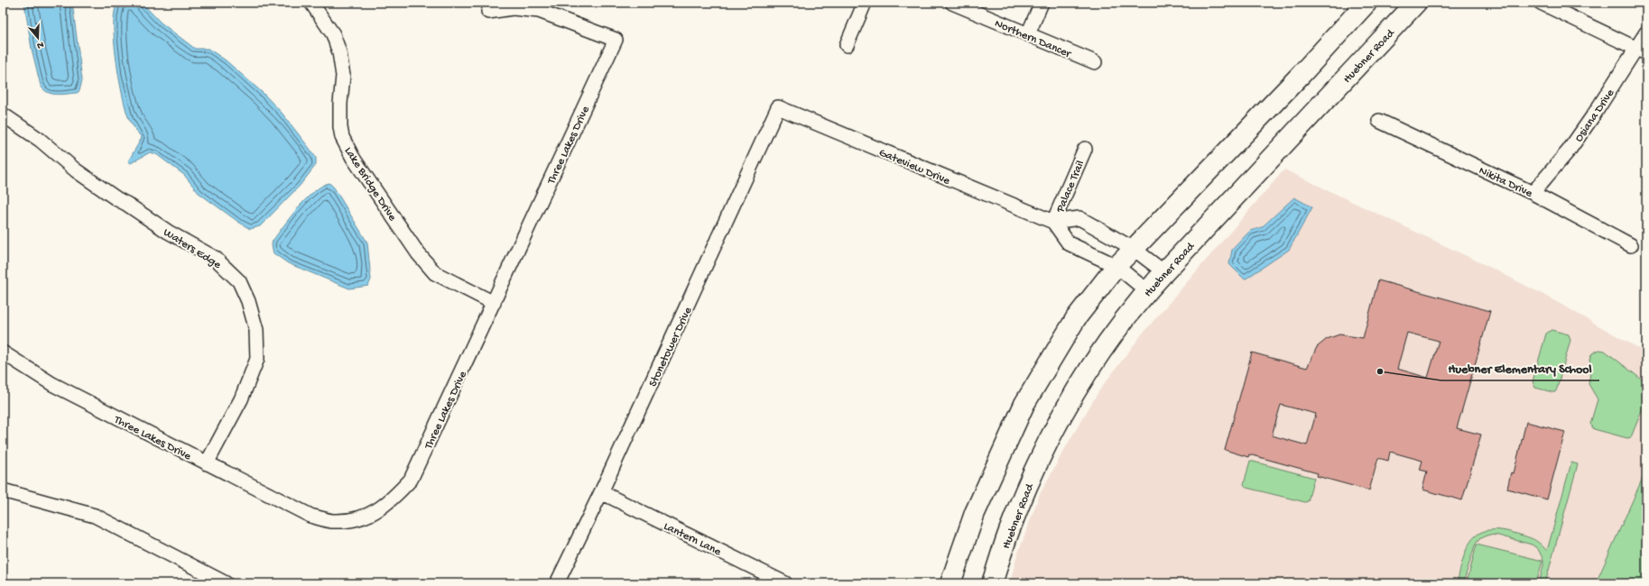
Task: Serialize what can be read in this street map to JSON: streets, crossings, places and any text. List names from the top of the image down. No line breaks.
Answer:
{"streets":{"main road":["Huebner Road"],"street":["Northern Dancer","Osiana Drive","Three Lakes Drive","Gateview Drive","Nikita Drive","Lake Bridge Drive","Palace Trail","Waters Edge","Stonetower Drive","Lantern Lane"]},"crossings":[["Osiana Drive","Nikita Drive"],["Three Lakes Drive","Lake Bridge Drive"],["Three Lakes Drive","Waters Edge"],["Gateview Drive","Palace Trail"],["Gateview Drive","Stonetower Drive"],["Stonetower Drive","Lantern Lane"]],"places":["Huebner Elementary School"],"north":"bottom"}
